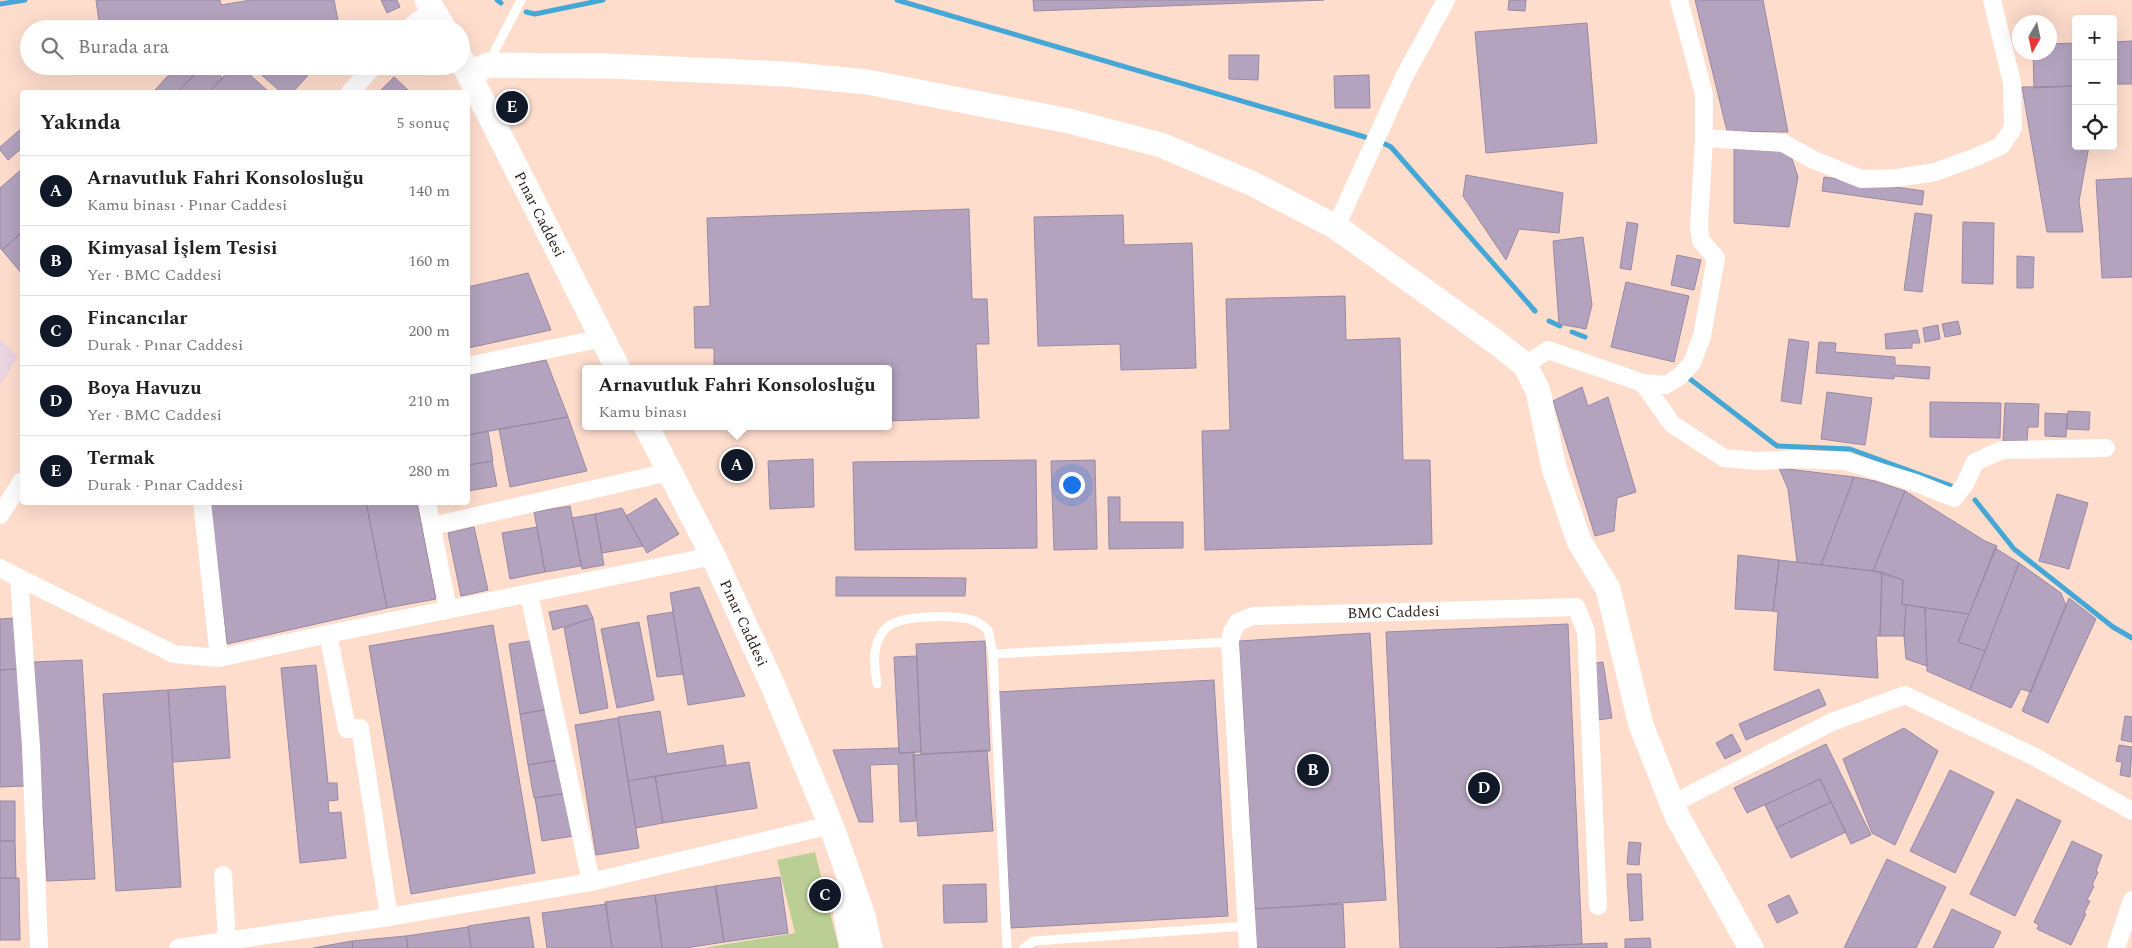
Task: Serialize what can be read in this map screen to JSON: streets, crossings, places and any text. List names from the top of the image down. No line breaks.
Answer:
{"streets":{"street":["Pınar Caddesi","BMC Caddesi"]},"north":"bottom","page":{"map_buttons":["+","−"],"search":"Burada ara","pins":["E","A","B","D","C"],"heading":["Yakında","5 sonuç"],"list":[{"mark":"A","name":"Arnavutluk Fahri Konsolosluğu","note":"Kamu binası · Pınar Caddesi","value":"140 m"},{"mark":"B","name":"Kimyasal İşlem Tesisi","note":"Yer · BMC Caddesi","value":"160 m"},{"mark":"C","name":"Fincancılar","note":"Durak · Pınar Caddesi","value":"200 m"},{"mark":"D","name":"Boya Havuzu","note":"Yer · BMC Caddesi","value":"210 m"},{"mark":"E","name":"Termak","note":"Durak · Pınar Caddesi","value":"280 m"}],"popup":["Arnavutluk Fahri Konsolosluğu","Kamu binası"]}}
